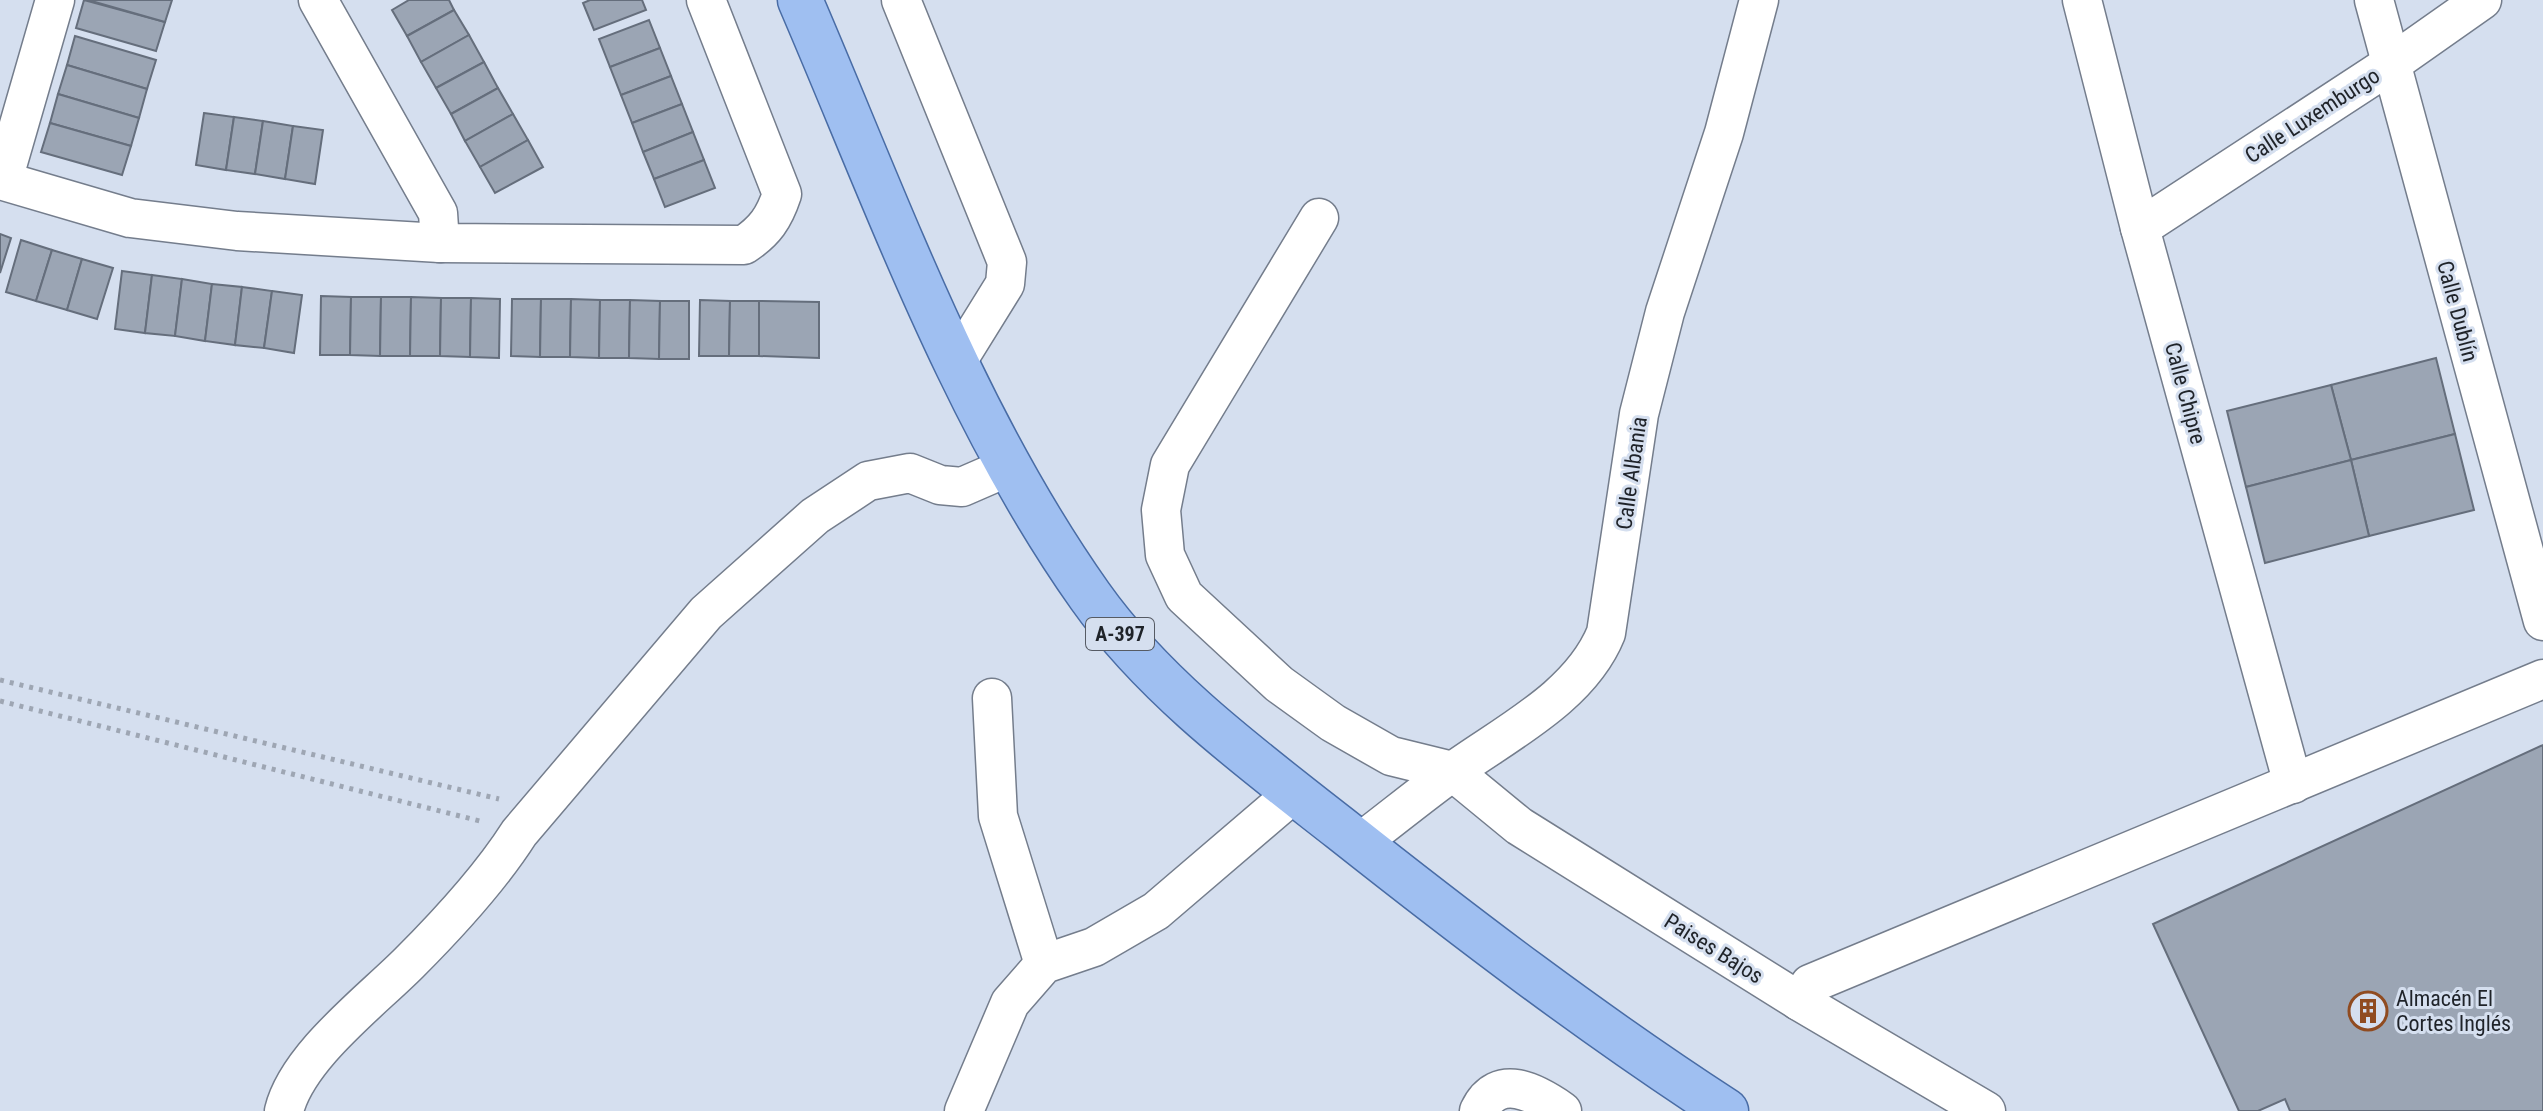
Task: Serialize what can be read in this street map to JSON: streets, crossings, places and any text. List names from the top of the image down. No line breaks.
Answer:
{"streets":{"main road":["A-397"],"street":["Calle Luxemburgo","Calle Dublín","Calle Chipre","Calle Albania","Paises Bajos"]},"crossings":[["Calle Luxemburgo","Calle Dublín"],["Calle Luxemburgo","Calle Chipre"],["Calle Albania","A-397"],["Calle Albania","Paises Bajos"]],"places":{"building":["Almacén El Cortes Inglés"]}}
